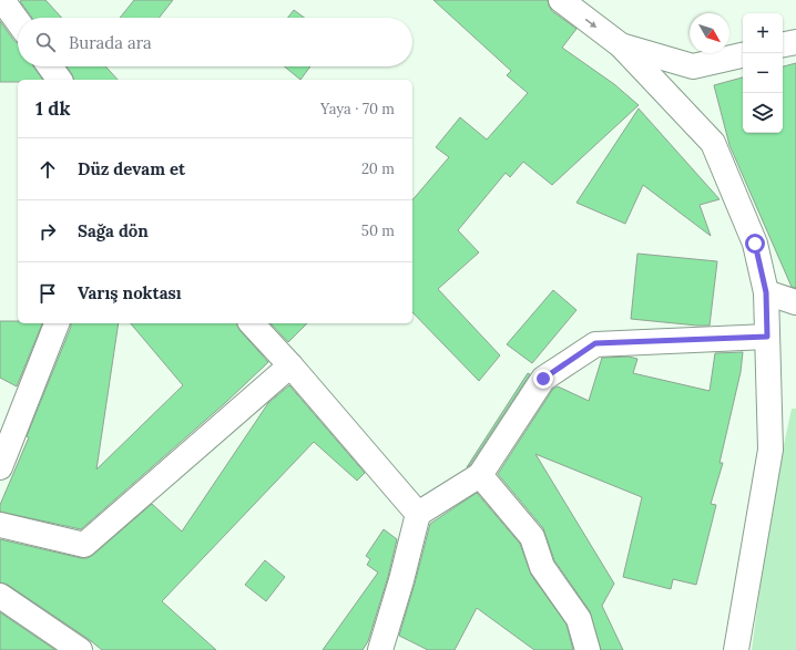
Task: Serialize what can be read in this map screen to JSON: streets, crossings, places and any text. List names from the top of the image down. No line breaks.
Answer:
{"north":"bottom right","page":{"map_buttons":["+","−"],"search":"Burada ara","heading":["1 dk","Yaya · 70 m"],"list":[["Düz devam et","20 m"],["Sağa dön","50 m"],"Varış noktası"]}}
